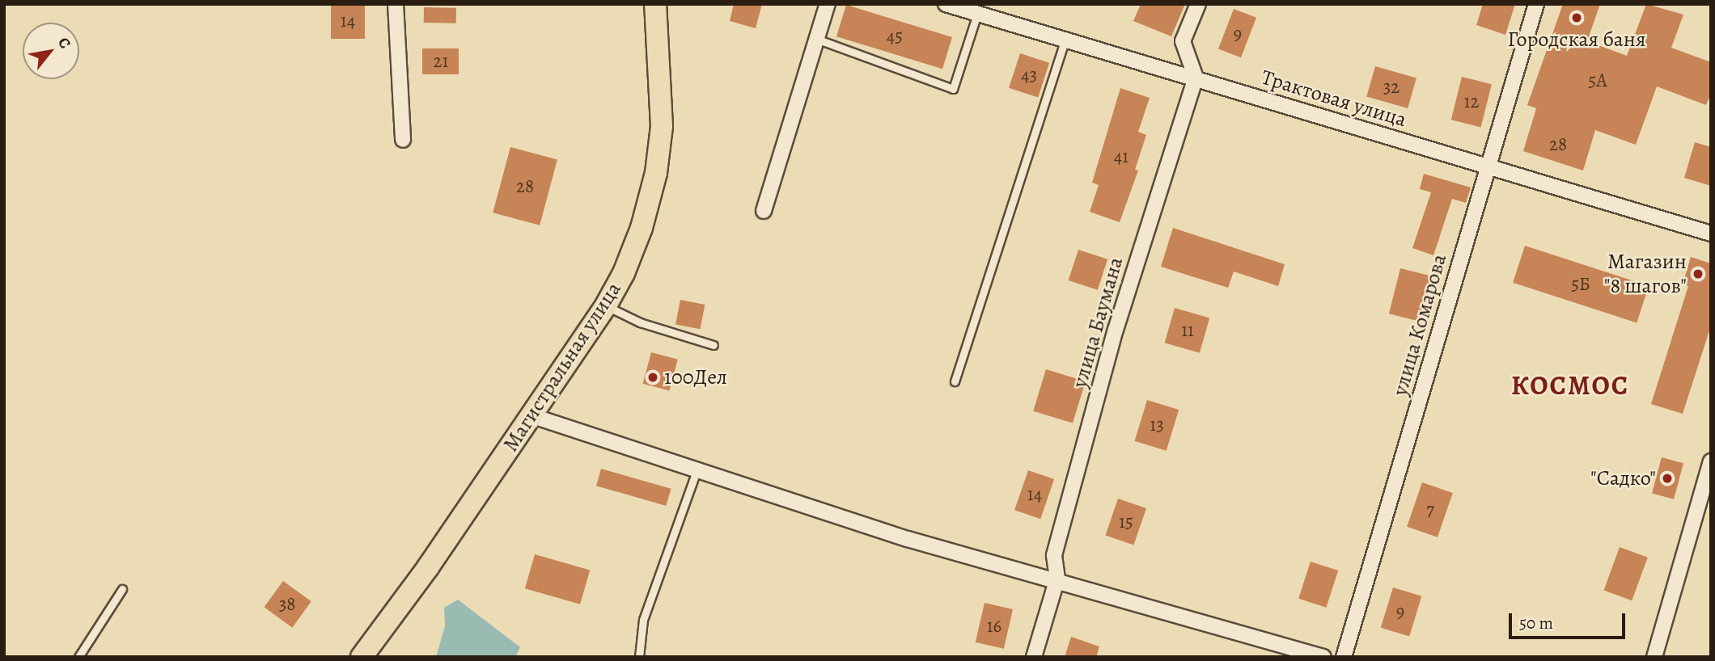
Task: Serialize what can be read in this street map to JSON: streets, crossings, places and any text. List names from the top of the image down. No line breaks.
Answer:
{"streets":{"main road":["Магистральная улица"],"street":["Трактовая улица","улица Баумана","улица Комарова"]},"crossings":[["Трактовая улица","улица Баумана"],["Трактовая улица","улица Комарова"]],"districts":["КОСМОС"],"places":["Городская баня","Магазин \"8 шагов\"","100Дел","\"Садко\""],"house_numbers":["14","9","45","21","43","5А","32","12","28","41","28","5Б","11","13","14","7","15","38","9","16"],"scale_bar":"50 m","north":"top right"}
